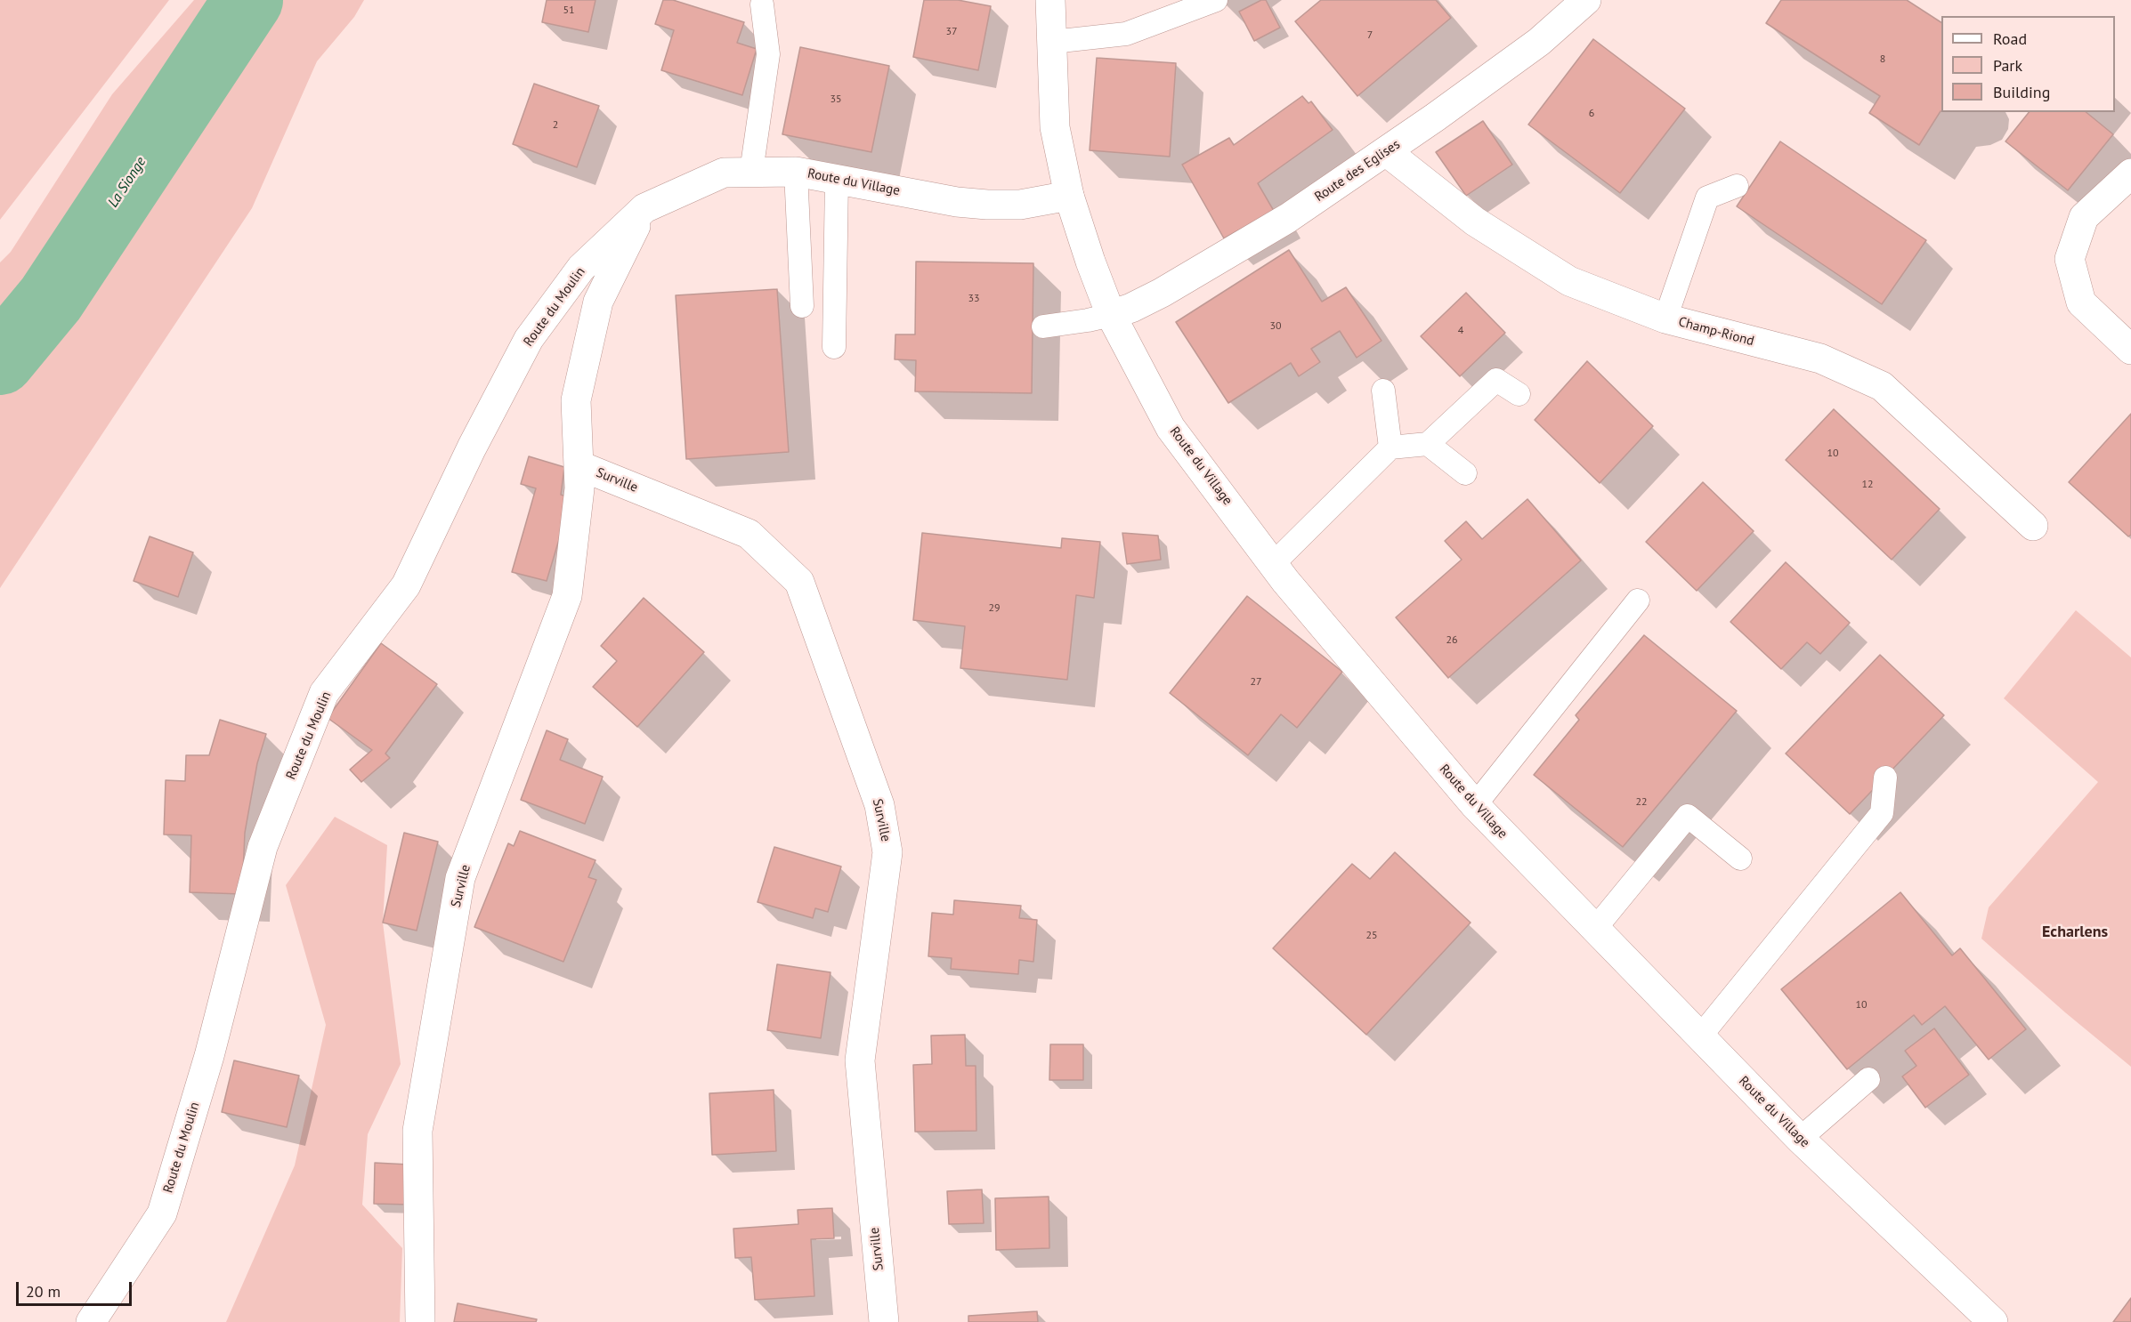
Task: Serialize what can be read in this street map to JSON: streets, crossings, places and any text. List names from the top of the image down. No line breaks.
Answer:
{"streets":{"street":["Route des Eglises","Route du Village","Route du Moulin","Champ-Riond","Surville"]},"crossings":[["Route des Eglises","Route du Village"],["Route des Eglises","Champ-Riond"],["Route du Village","Route du Moulin"],["Route du Village","Surville"],["Route du Moulin","Surville"]],"districts":["Echarlens"],"water":["La Sionge"],"house_numbers":["51","37","7","8","35","6","2","33","30","4","10","12","29","26","27","22","25","10"],"legend":["Road","Park","Building"],"scale_bar":"20 m"}
